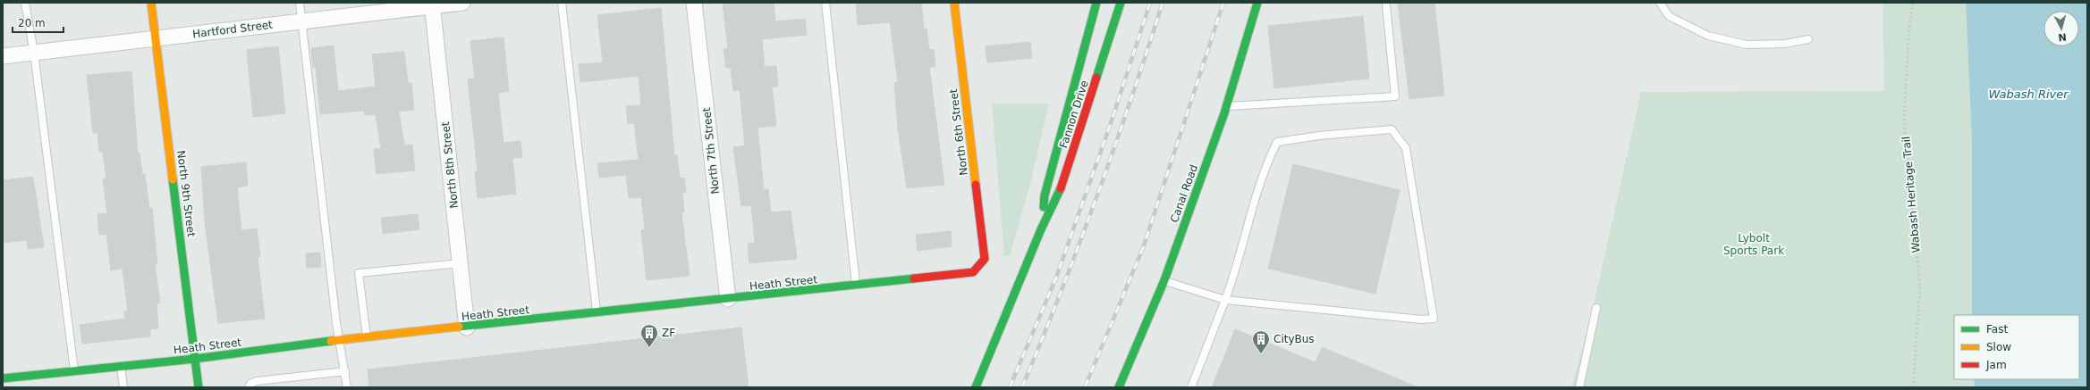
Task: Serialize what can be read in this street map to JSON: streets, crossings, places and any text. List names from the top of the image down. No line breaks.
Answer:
{"streets":{"street":["Hartford Street","Fannon Drive","North 6th Street","North 7th Street","North 8th Street","North 9th Street","Canal Road","Heath Street"],"path":["Wabash Heritage Trail"]},"crossings":[["Hartford Street","North 8th Street"],["Hartford Street","North 9th Street"],["North 6th Street","Heath Street"],["North 7th Street","Heath Street"],["North 8th Street","Heath Street"],["North 9th Street","Heath Street"]],"water":["Wabash River"],"parks":["Lybolt Sports Park"],"places":{"building":["ZF","CityBus"]},"legend":["Fast","Slow","Jam"],"scale_bar":"20 m","north":"bottom"}
